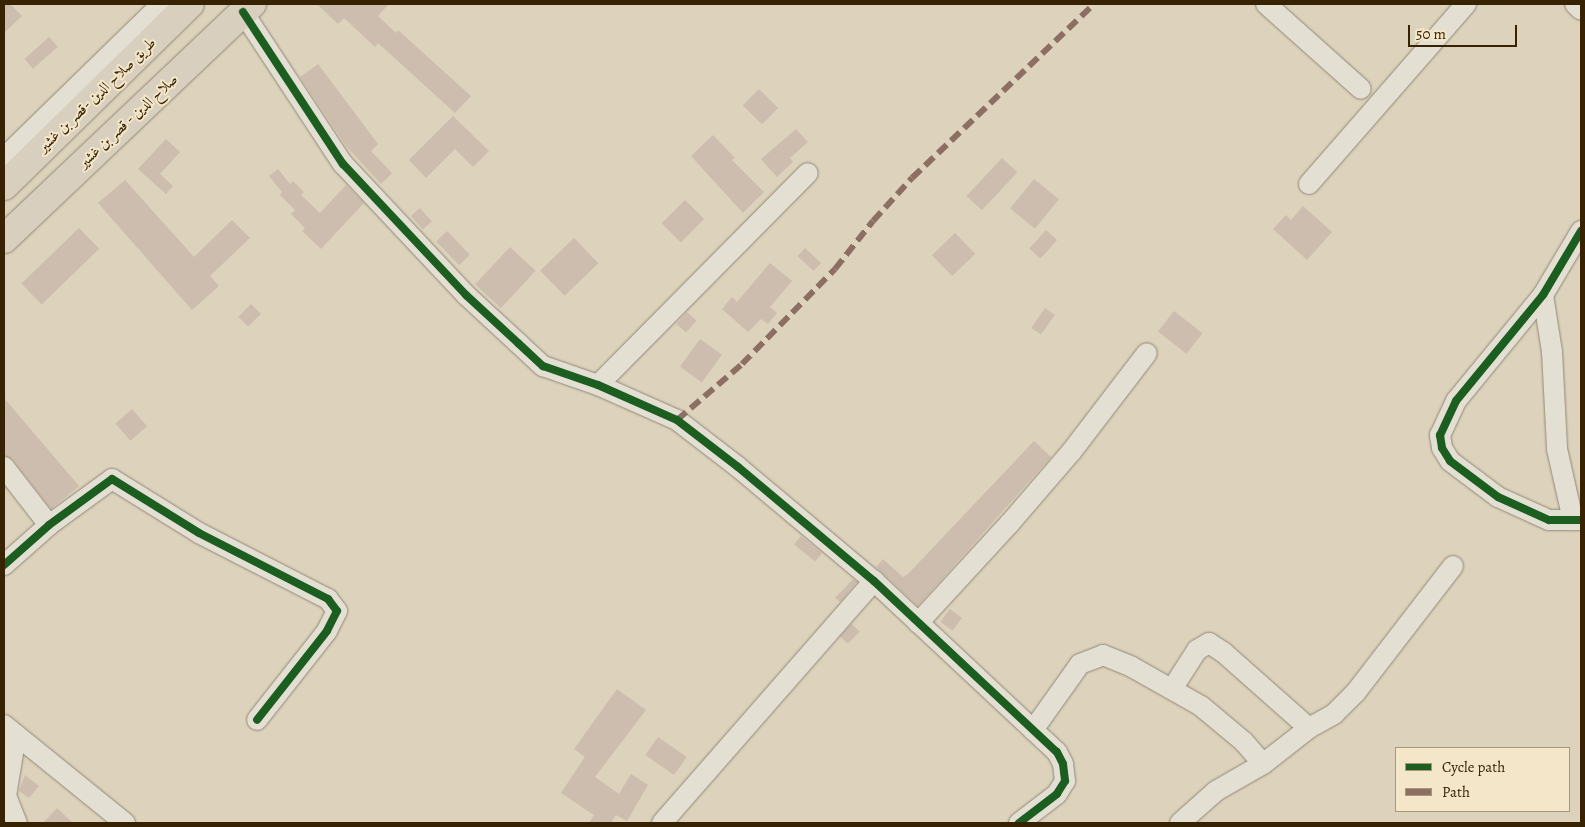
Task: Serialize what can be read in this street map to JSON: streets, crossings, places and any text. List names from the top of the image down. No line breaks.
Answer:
{"streets":{"highway":["طريق صلاح الدين -قصر بن غشير","صلاح الدين - قصر بن غشير"]},"legend":["Cycle path","Path"],"scale_bar":"50 m"}
